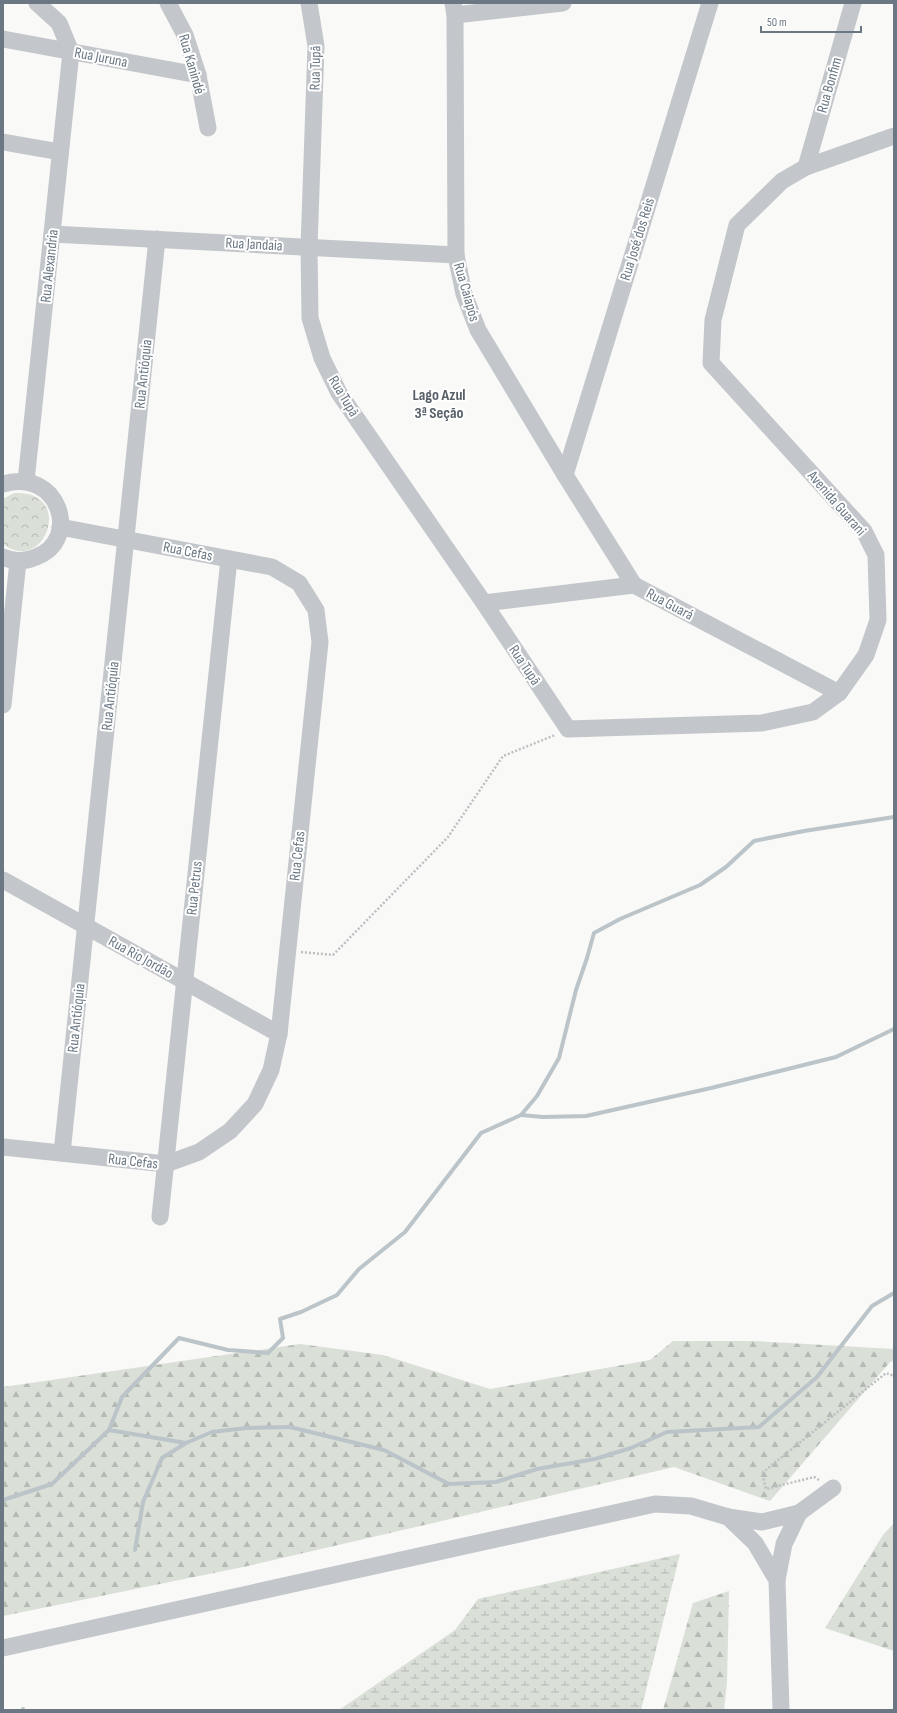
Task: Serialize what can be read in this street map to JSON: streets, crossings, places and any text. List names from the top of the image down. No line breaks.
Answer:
{"streets":{"street":["Rua Juruna","Rua Kanindé","Rua Tupã","Rua Bonfim","Rua José dos Reis","Rua Jandaia","Rua Alexandria","Rua Caiapós","Rua Antióquia","Avenida Guarani","Rua Cefas","Rua Guará","Rua Petrus","Rua Rio Jordão"]},"crossings":[["Rua Juruna","Rua Kanindé"],["Rua Juruna","Rua Alexandria"],["Rua Tupã","Rua Jandaia"],["Rua Tupã","Avenida Guarani"],["Rua Tupã","Rua Guará"],["Rua Bonfim","Avenida Guarani"],["Rua José dos Reis","Rua Caiapós"],["Rua Jandaia","Rua Alexandria"],["Rua Jandaia","Rua Caiapós"],["Rua Jandaia","Rua Antióquia"],["Rua Caiapós","Rua Guará"],["Rua Antióquia","Rua Cefas"],["Rua Antióquia","Rua Rio Jordão"],["Avenida Guarani","Rua Guará"],["Rua Cefas","Rua Petrus"],["Rua Cefas","Rua Rio Jordão"],["Rua Petrus","Rua Rio Jordão"]],"districts":["Lago Azul 3ª Seção"],"scale_bar":"50 m"}
